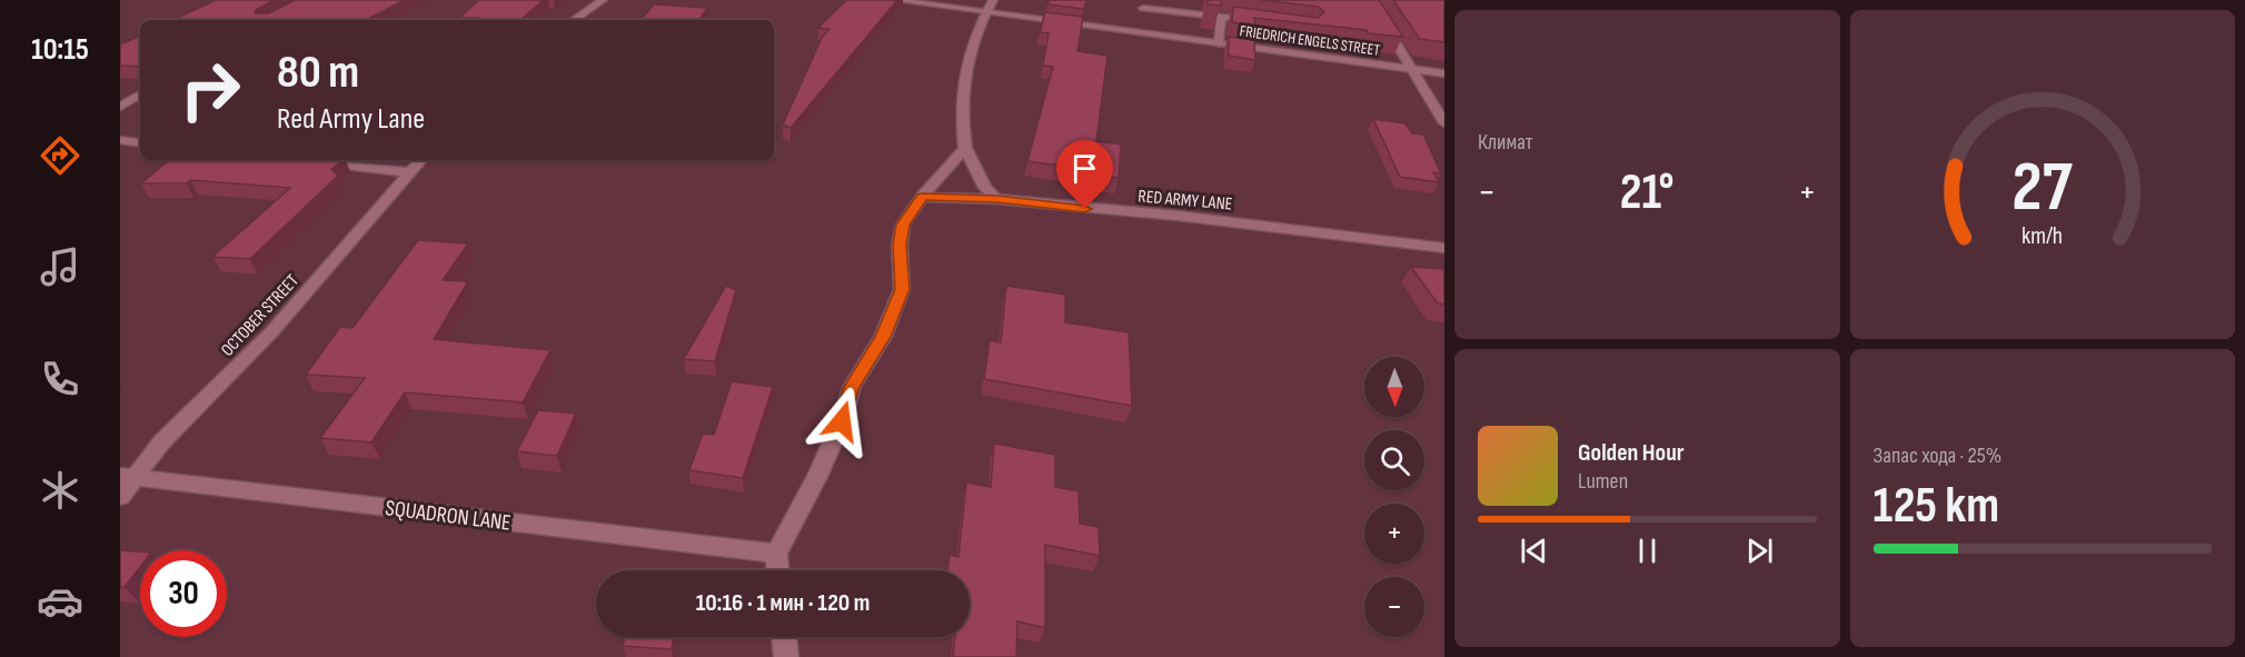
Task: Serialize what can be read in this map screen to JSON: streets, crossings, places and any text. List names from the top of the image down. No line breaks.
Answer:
{"streets":{"street":["FRIEDRICH ENGELS STREET","RED ARMY LANE","OCTOBER STREET","SQUADRON LANE"]},"crossings":[["OCTOBER STREET","SQUADRON LANE"]],"north":"bottom","page":{"tabs":"10:15","tile":["Климат",["Запас хода · 25%","125 km"]],"turn":["80 m","Red Army Lane"],"heat":["−","21°","+"],"map_buttons":["+","−"],"song":["Golden Hour","Lumen"],"limit":"30","trip":"10:16 · 1 мин · 120 m","gauge":["27","km/h"]}}
